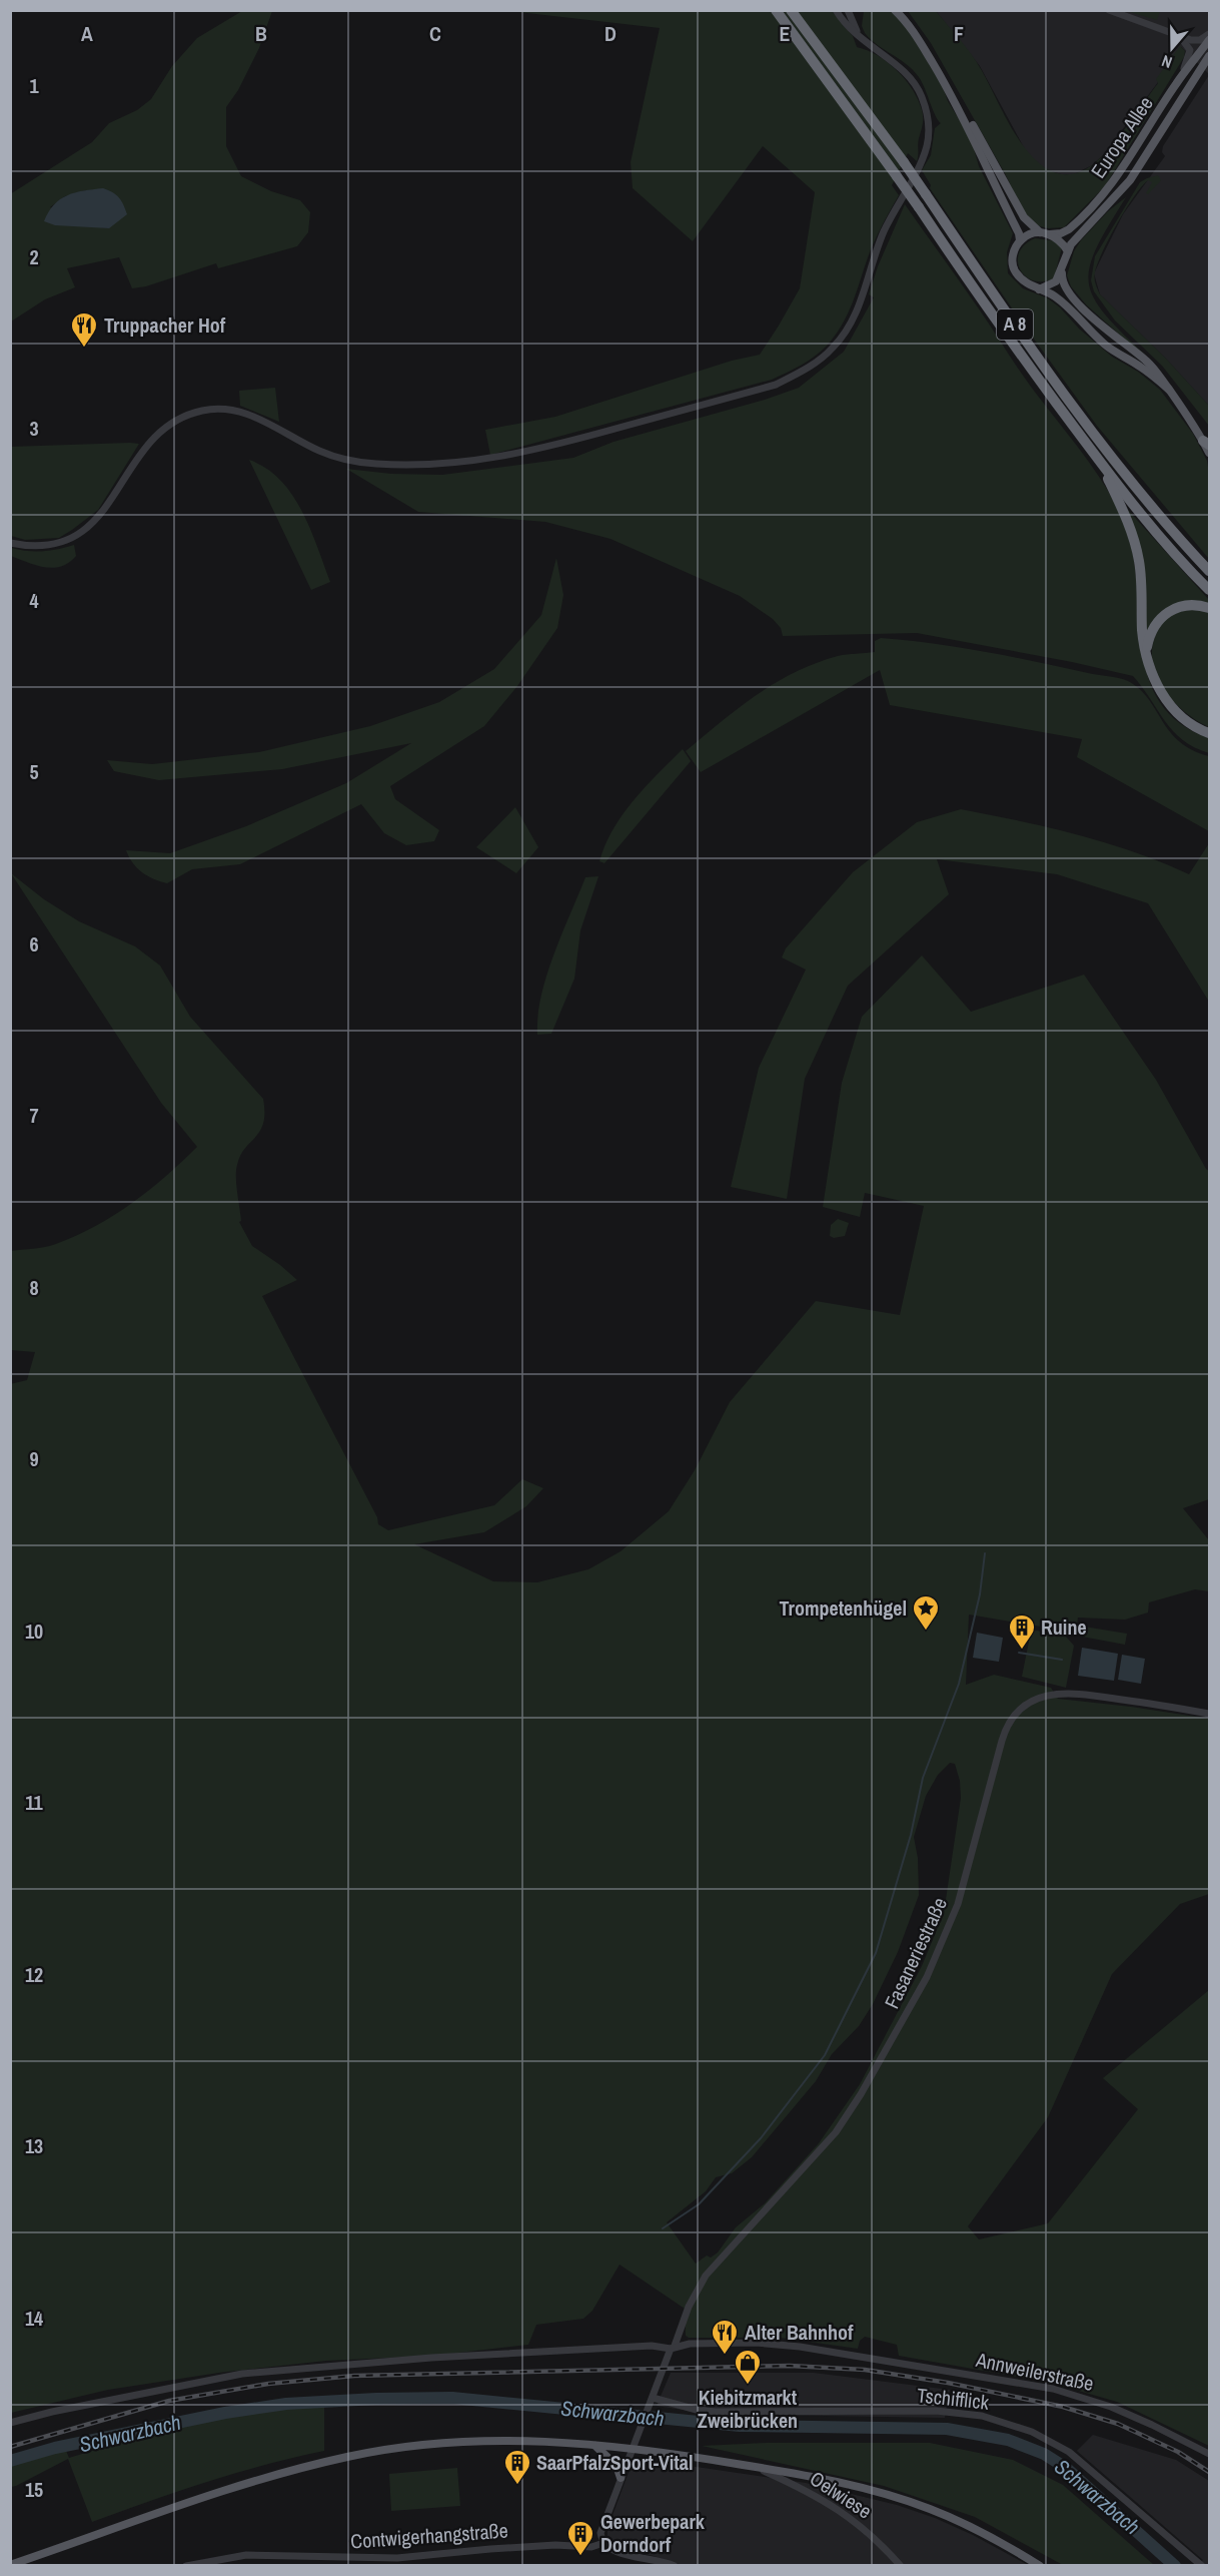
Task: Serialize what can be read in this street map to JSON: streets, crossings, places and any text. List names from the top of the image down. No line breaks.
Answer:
{"streets":{"highway":["A 8"],"main road":["Europa Allee"],"street":["Fasaneriestraße","Annweilerstraße","Tschifflick","Oelwiese","Contwigerhangstraße"]},"crossings":[["Fasaneriestraße","Annweilerstraße"]],"water":["Schwarzbach"],"places":{"restaurant":["Truppacher Hof","Alter Bahnhof"],"place":["Trompetenhügel"],"building":["Ruine","SaarPfalzSport-Vital","Gewerbepark Dorndorf"],"shop":["Kiebitzmarkt Zweibrücken"]},"north":"bottom","grid":{"columns":["A","B","C","D","E","F"],"rows":["1","2","3","4","5","6","7","8","9","10","11","12","13","14","15"]}}
